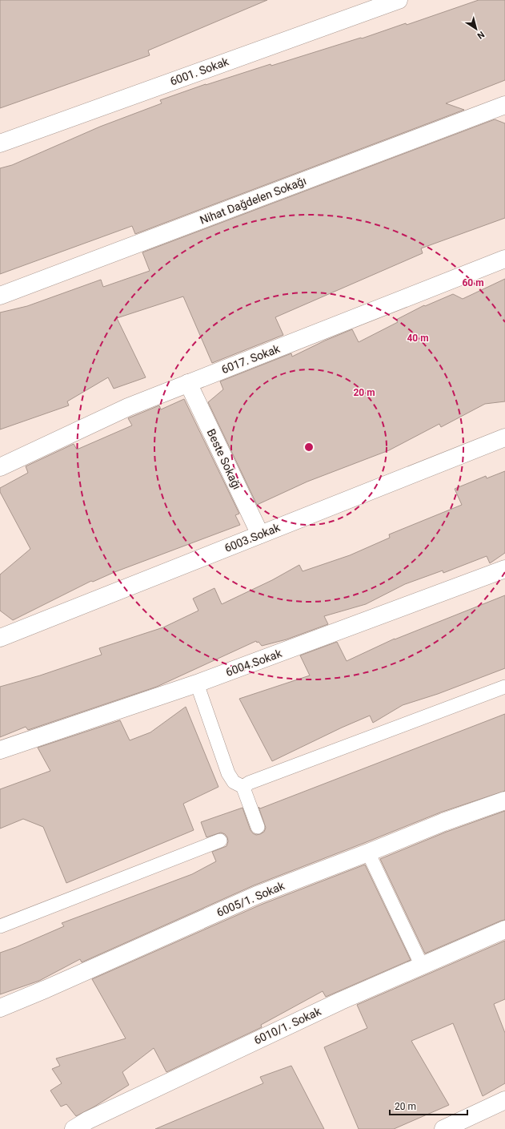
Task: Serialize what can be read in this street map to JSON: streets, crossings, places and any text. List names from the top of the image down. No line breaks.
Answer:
{"streets":{"street":["6001. Sokak","Nihat Dağdelen Sokağı","6017. Sokak","Beste Sokağı","6003.Sokak","6004.Sokak","6005/1. Sokak","6010/1. Sokak"]},"crossings":[["6017. Sokak","Beste Sokağı"],["Beste Sokağı","6003.Sokak"]],"scale_bar":"20 m","north":"bottom right","rings":["60 m","40 m","20 m"]}
